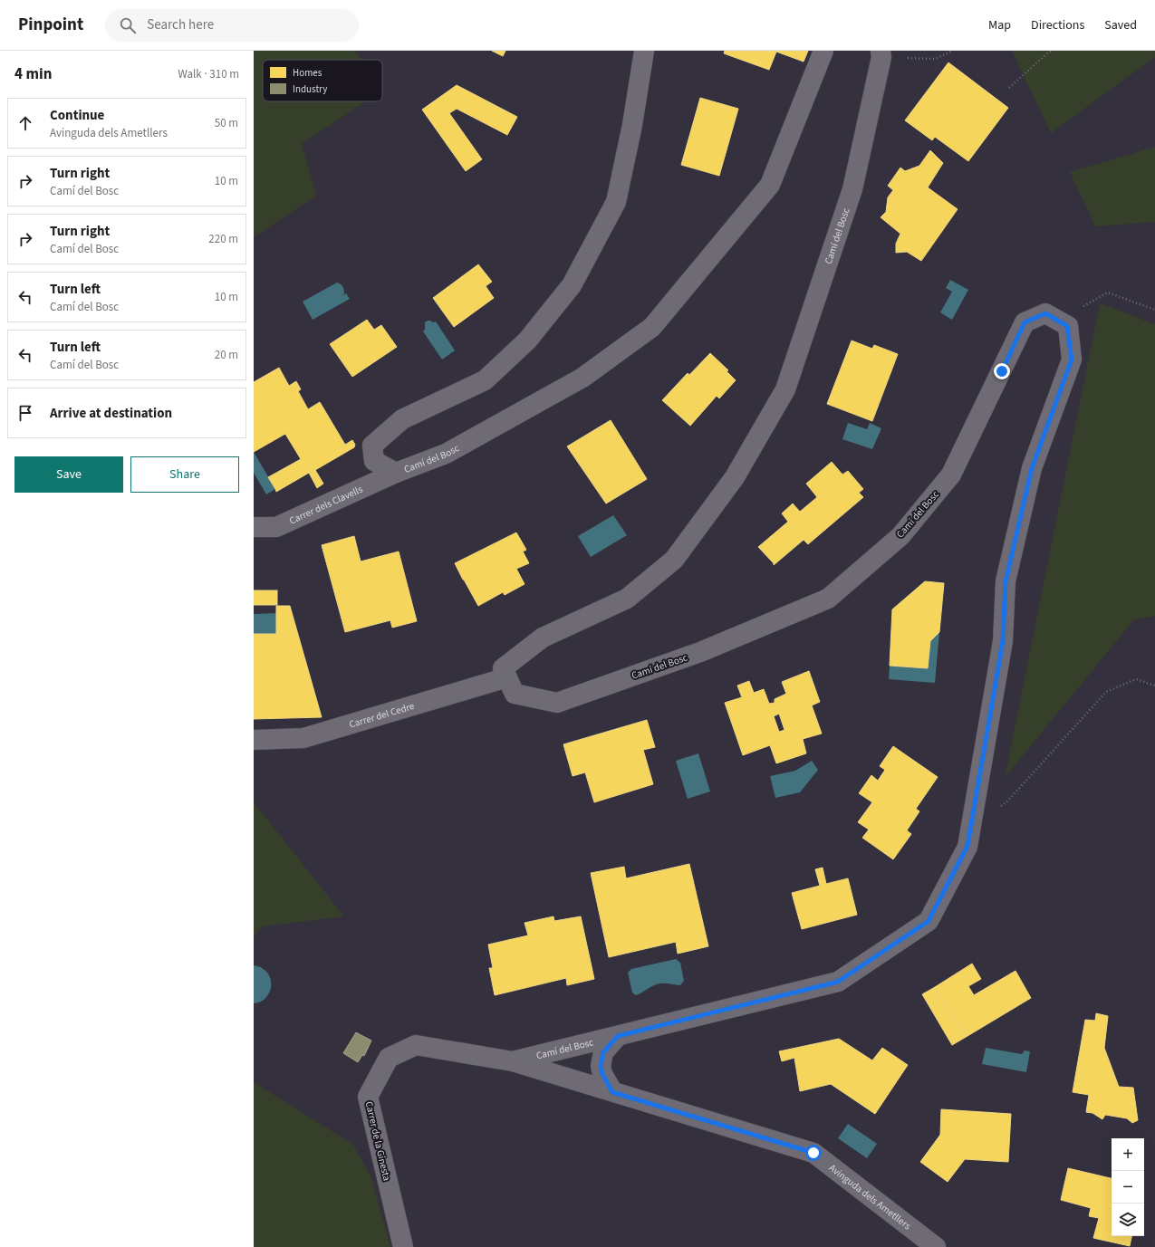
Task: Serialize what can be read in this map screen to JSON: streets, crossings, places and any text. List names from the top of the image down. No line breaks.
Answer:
{"streets":{"street":["Camí del Bosc","Carrer dels Clavells","Carrer del Cedre","Carrer de la Ginesta","Avinguda dels Ametllers"]},"crossings":[["Camí del Bosc","Carrer dels Clavells"],["Camí del Bosc","Carrer del Cedre"],["Camí del Bosc","Carrer de la Ginesta"],["Camí del Bosc","Avinguda dels Ametllers"],["Carrer de la Ginesta","Avinguda dels Ametllers"]],"legend":["Homes","Industry"],"page":{"header":"Pinpoint","search":"Search here","nav":["Map","Directions","Saved"],"heading":["4 min","Walk · 310 m"],"list":[["Continue","Avinguda dels Ametllers","50 m"],["Turn right","Camí del Bosc","10 m"],["Turn right","Camí del Bosc","220 m"],["Turn left","Camí del Bosc","10 m"],["Turn left","Camí del Bosc","20 m"],"Arrive at destination"],"buttons":["Save","Share"],"map_buttons":["+","−"]}}
